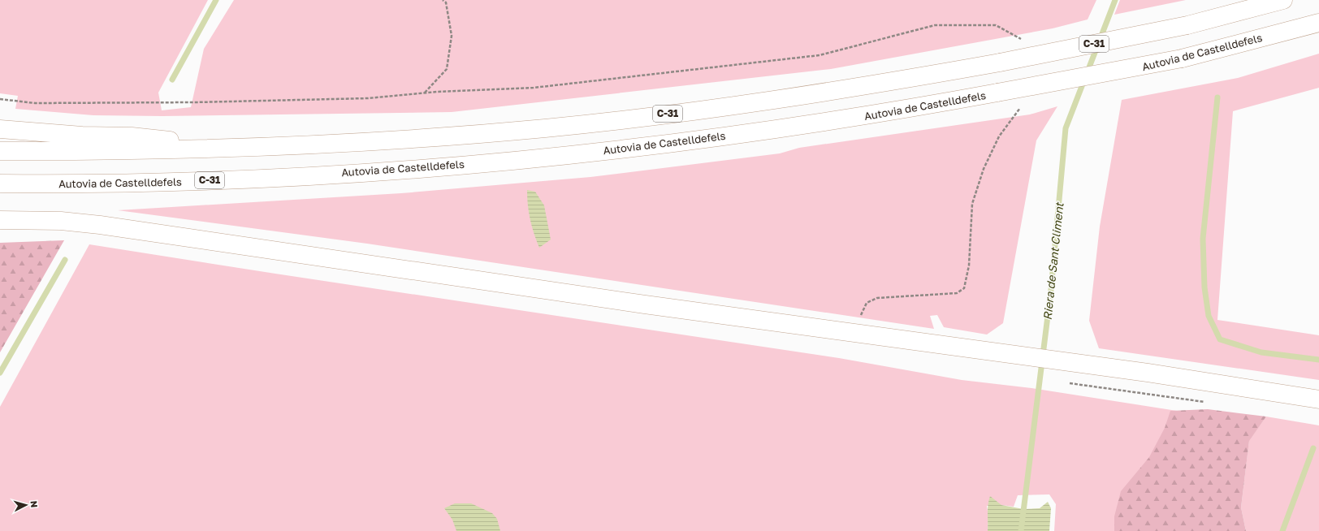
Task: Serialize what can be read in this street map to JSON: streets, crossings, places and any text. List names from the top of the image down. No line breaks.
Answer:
{"streets":{"main road":["C-31","Autovia de Castelldefels"]},"water":["Riera de Sant Climent"],"north":"right"}
